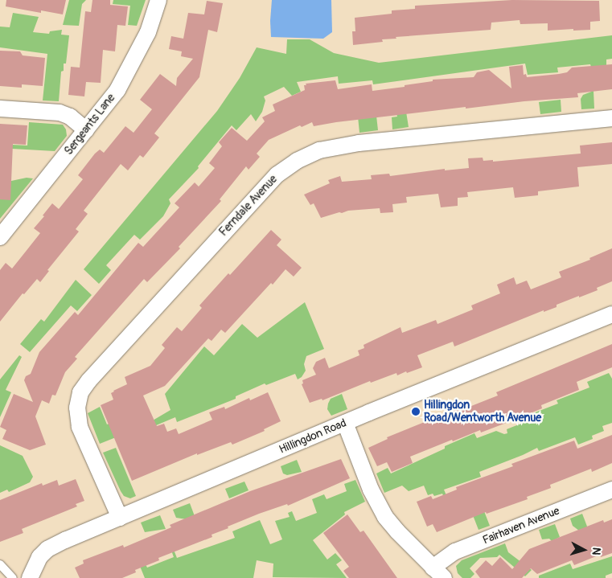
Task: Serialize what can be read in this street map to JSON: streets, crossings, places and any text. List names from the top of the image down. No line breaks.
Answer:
{"streets":{"street":["Sergeants Lane","Ferndale Avenue","Hillingdon Road","Fairhaven Avenue"]},"crossings":[["Ferndale Avenue","Hillingdon Road"]],"places":["Hillingdon Road/Wentworth Avenue"],"north":"right"}
